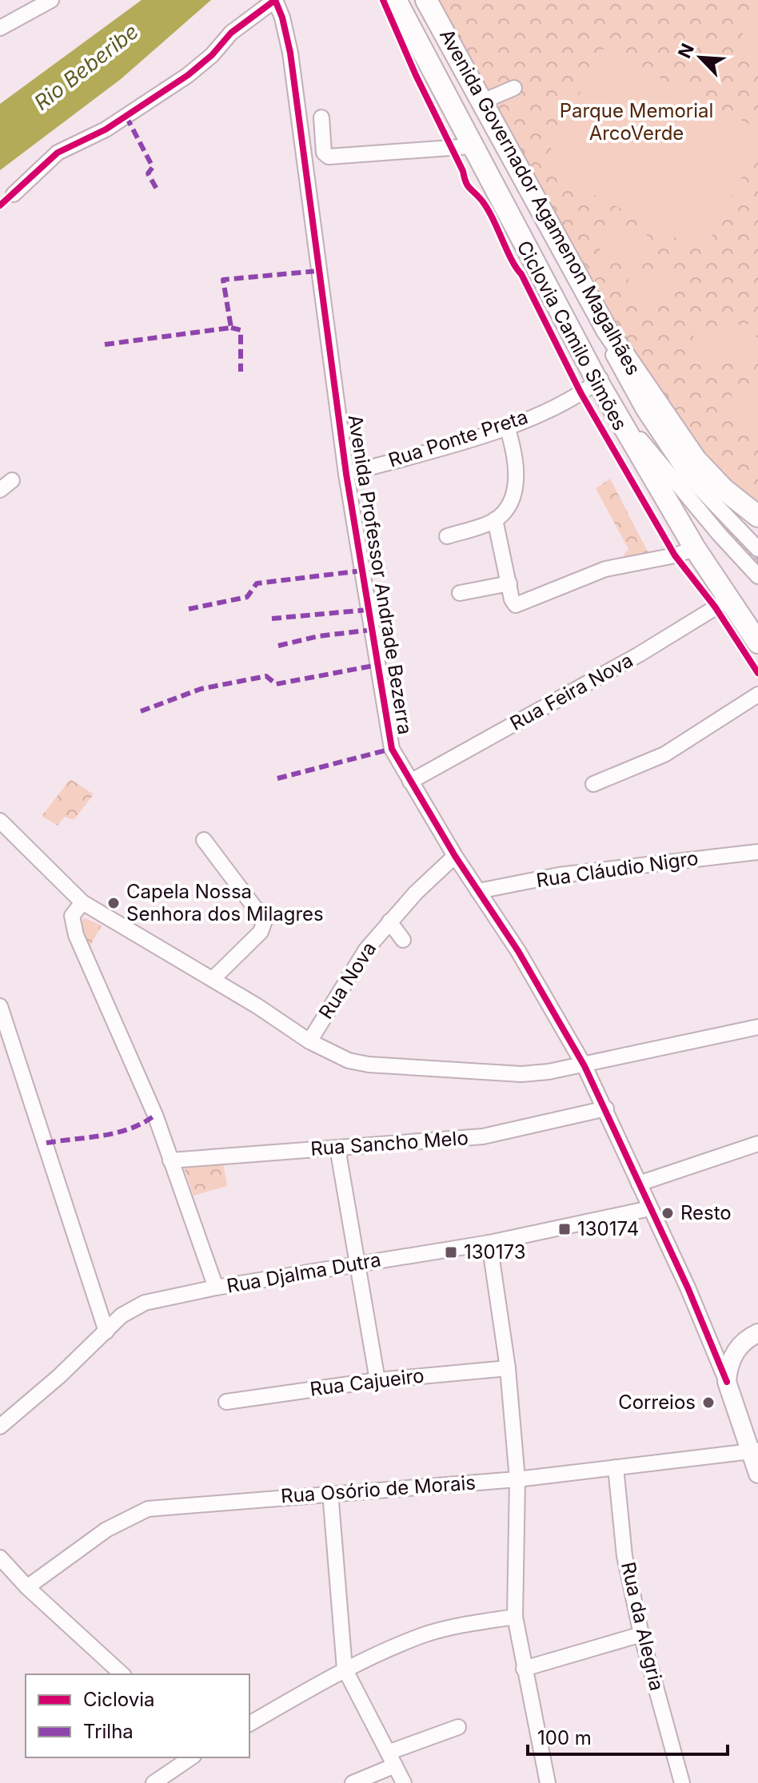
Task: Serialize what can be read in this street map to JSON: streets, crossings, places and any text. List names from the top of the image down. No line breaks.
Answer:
{"streets":{"highway":["Avenida Governador Agamenon Magalhães"],"main road":["Avenida Professor Andrade Bezerra"],"street":["Rua Ponte Preta","Rua Feira Nova","Rua Cláudio Nigro","Rua Nova","Rua Sancho Melo","Rua Djalma Dutra","Rua Cajueiro","Rua Osório de Morais","Rua da Alegria"],"cycle path":["Ciclovia Camilo Simões"]},"crossings":[["Avenida Governador Agamenon Magalhães","Rua Ponte Preta"],["Avenida Governador Agamenon Magalhães","Rua Feira Nova"],["Rua Ponte Preta","Avenida Professor Andrade Bezerra"],["Avenida Professor Andrade Bezerra","Rua Feira Nova"],["Avenida Professor Andrade Bezerra","Rua Cláudio Nigro"],["Avenida Professor Andrade Bezerra","Rua Nova"],["Avenida Professor Andrade Bezerra","Rua Sancho Melo"],["Avenida Professor Andrade Bezerra","Rua Djalma Dutra"],["Avenida Professor Andrade Bezerra","Rua Osório de Morais"],["Rua Osório de Morais","Rua da Alegria"]],"water":["Rio Beberibe"],"parks":["Parque Memorial ArcoVerde"],"places":{"other":["Capela Nossa Senhora dos Milagres","Resto","Correios"],"transit":["130174","130173"]},"legend":["Ciclovia","Trilha"],"scale_bar":"100 m","north":"top left"}
